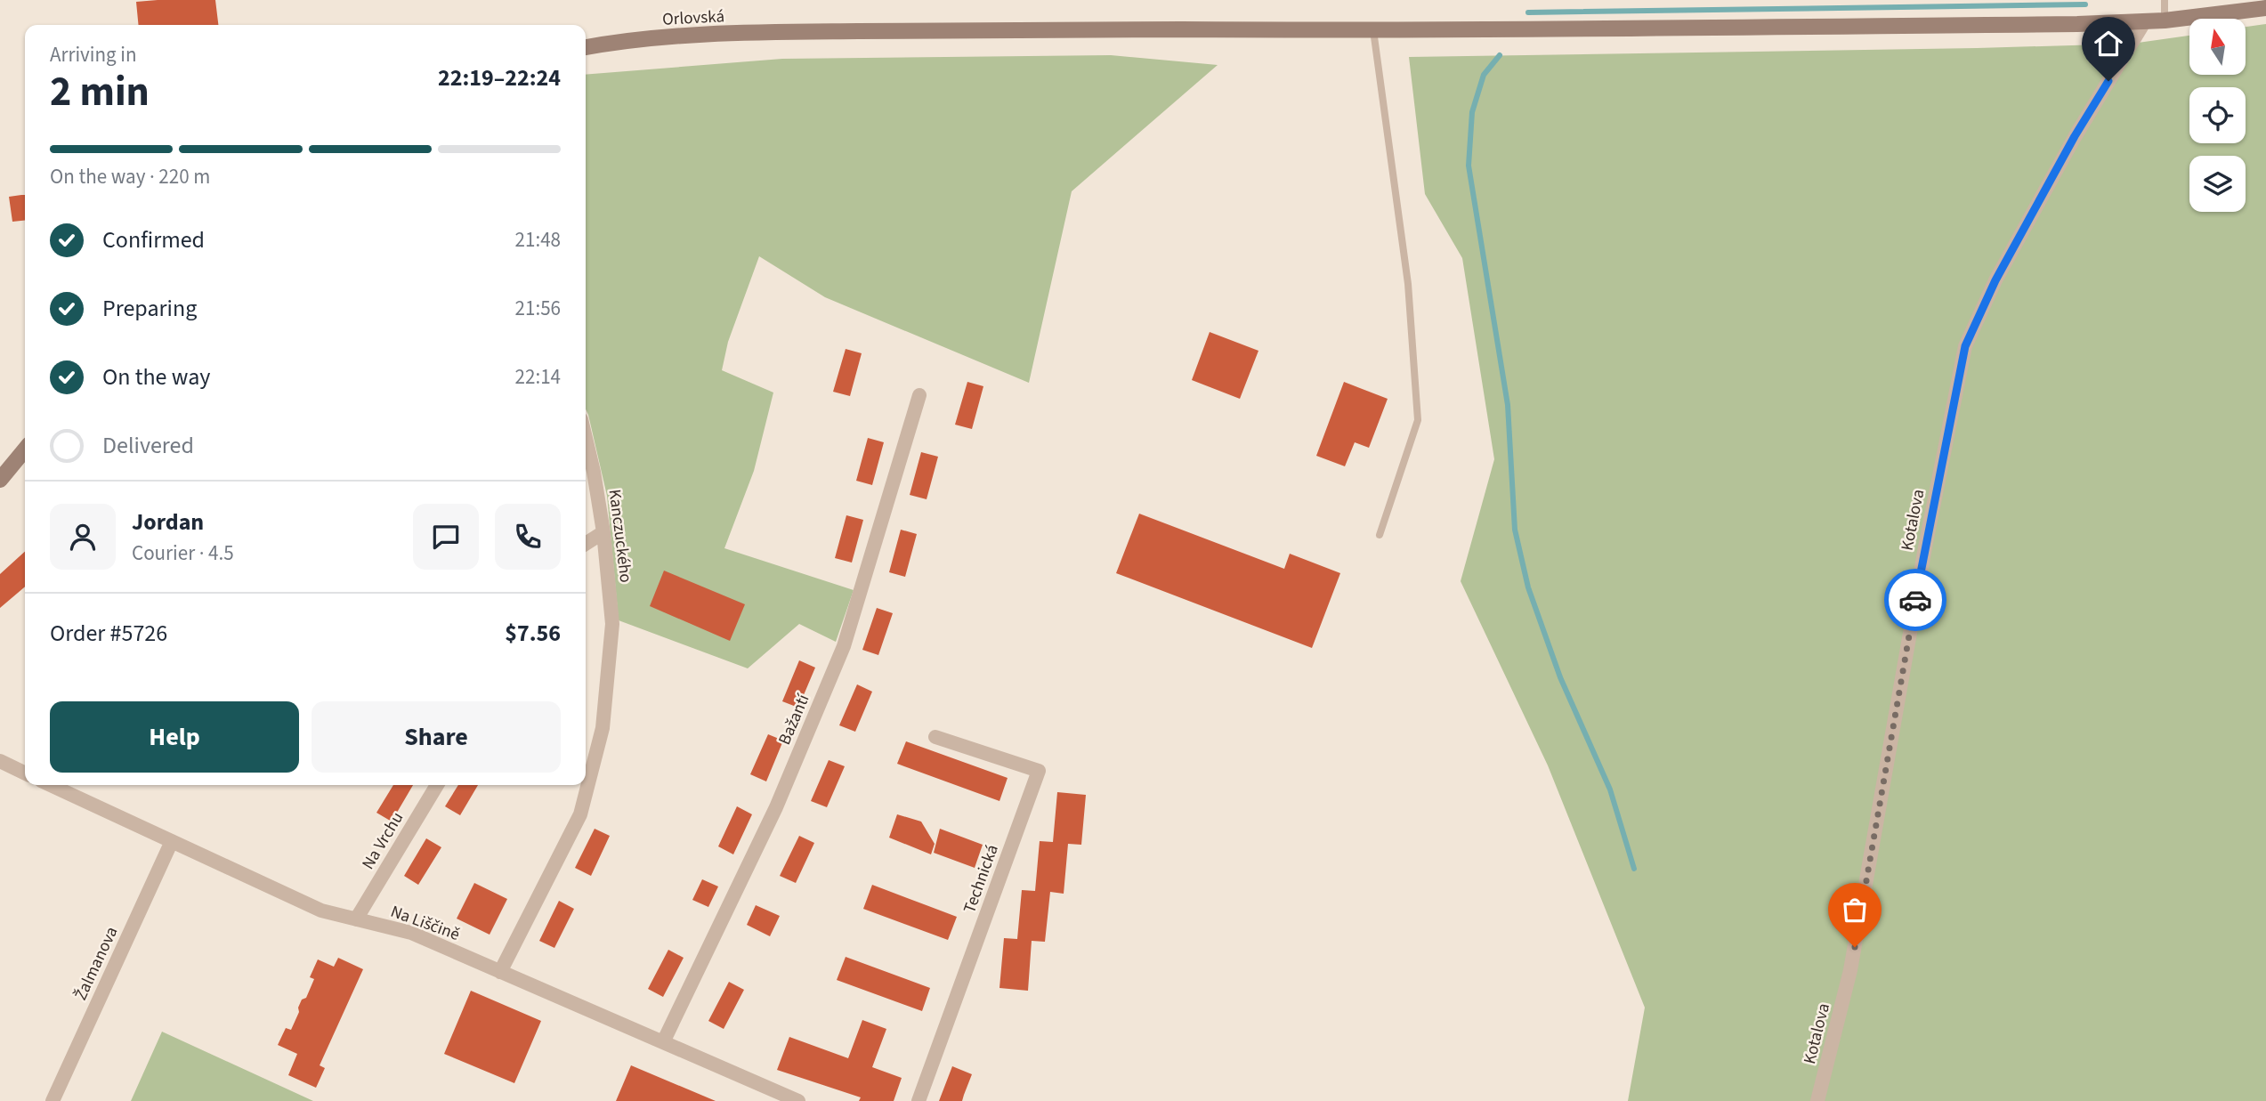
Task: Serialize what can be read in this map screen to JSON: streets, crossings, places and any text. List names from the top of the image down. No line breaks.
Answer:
{"streets":{"main road":["Orlovská"],"street":["Kotalova","Kanczuckého","Bažantí","Na Vrchu","Technická","Na Liščině","Žalmanova"]},"crossings":[["Orlovská","Kotalova"],["Kanczuckého","Na Liščině"],["Bažantí","Na Liščině"],["Na Vrchu","Na Liščině"],["Na Liščině","Žalmanova"]],"north":"top","page":{"heading":["2 min","Arriving in","22:19–22:24"],"panel":["Jordan","Courier · 4.5","Order #5726","$7.56"],"bar":"On the way · 220 m","list":[["Confirmed","21:48"],["Preparing","21:56"],["On the way","22:14"],"Delivered"],"buttons":["Help","Share"]}}
